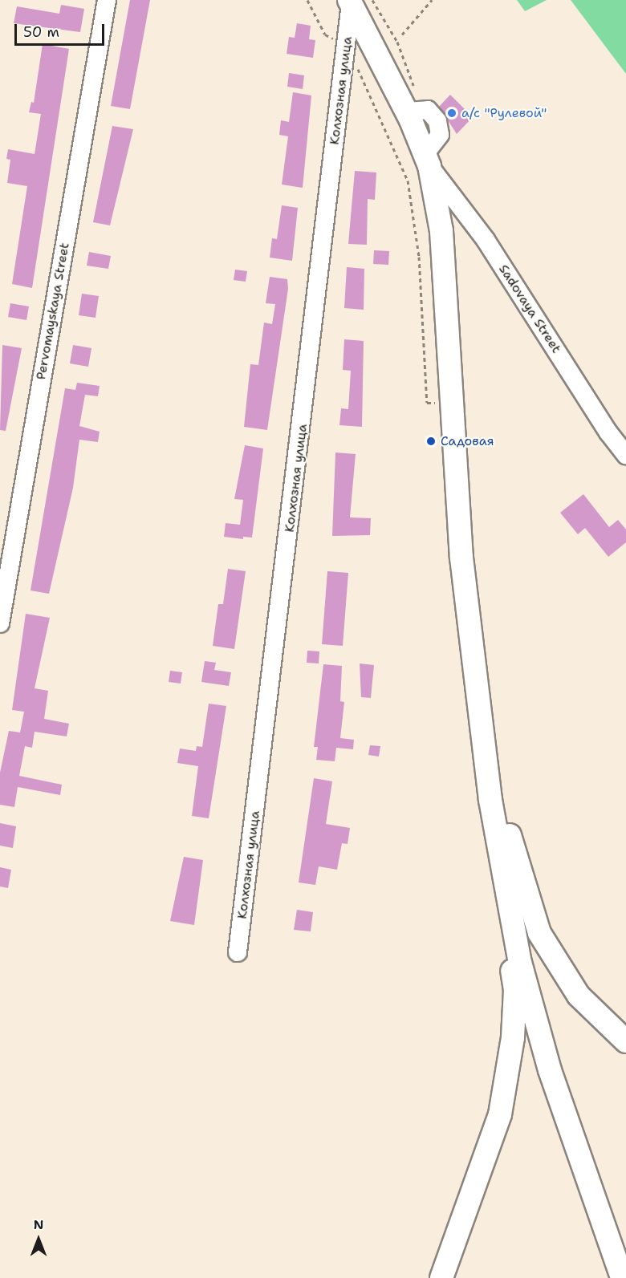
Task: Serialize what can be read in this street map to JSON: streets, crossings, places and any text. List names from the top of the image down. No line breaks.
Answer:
{"streets":{"street":["Колхозная улица","Sadovaya Street","Pervomayskaya Street"]},"places":["а/с \"Рулевой\"","Садовая"],"scale_bar":"50 m","north":"top"}
